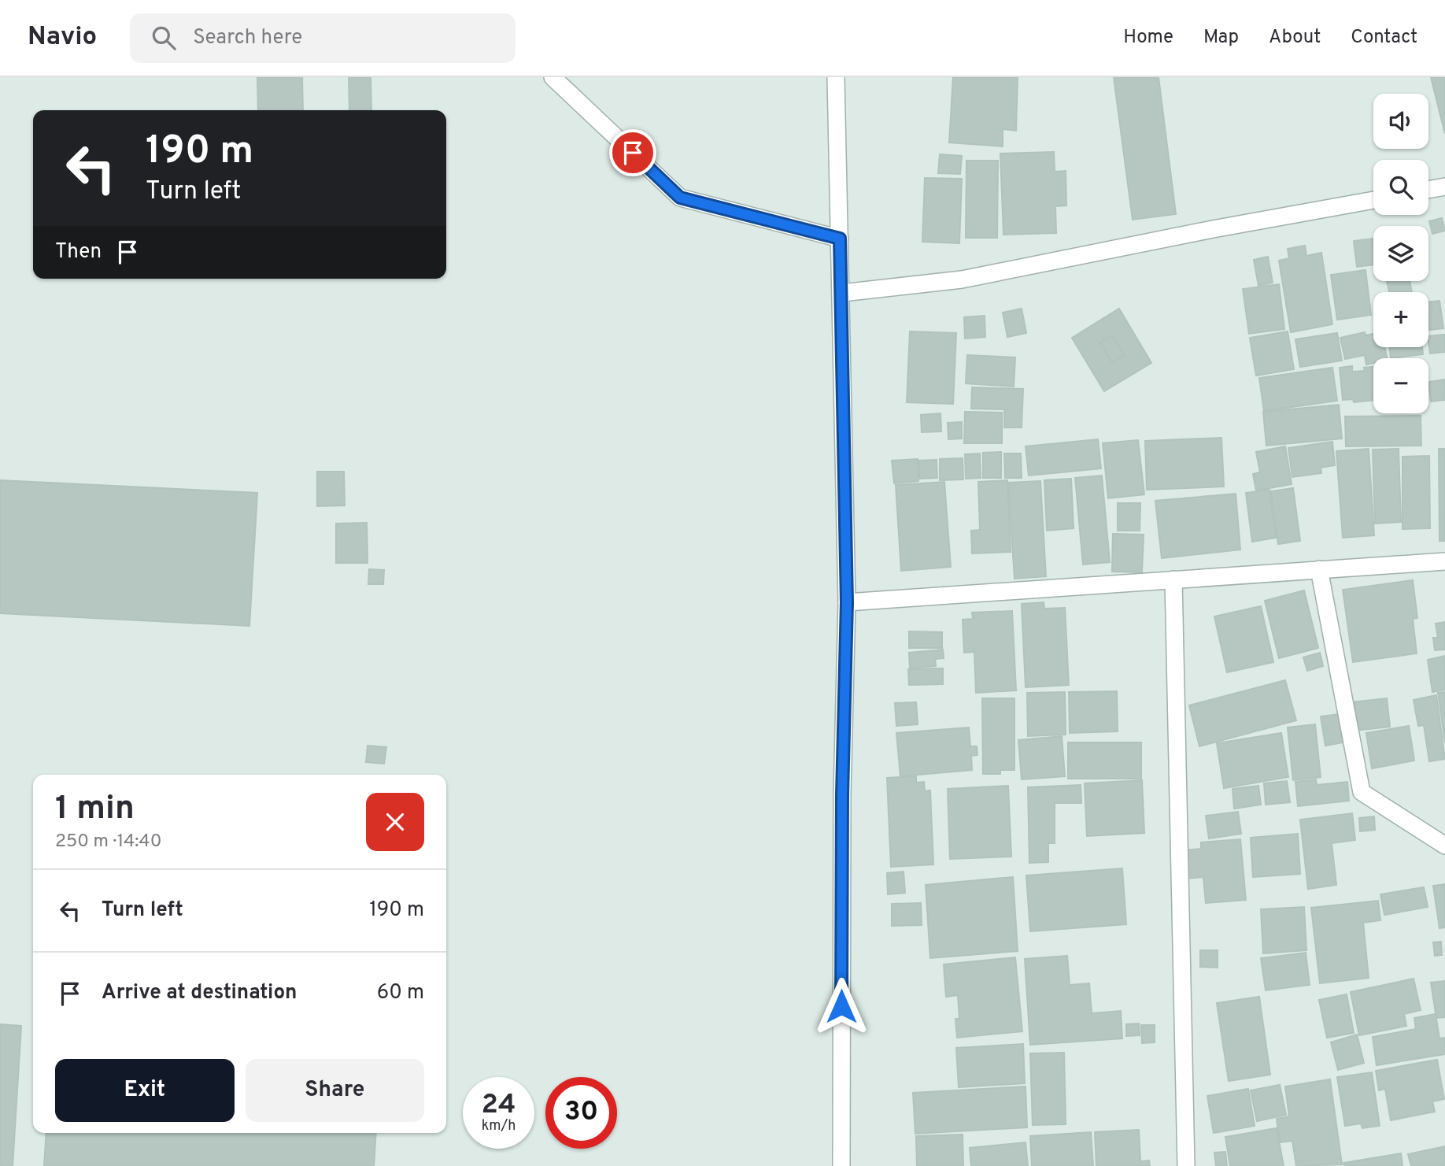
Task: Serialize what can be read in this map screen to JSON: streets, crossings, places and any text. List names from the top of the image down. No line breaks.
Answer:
{"page":{"header":"Navio","search":"Search here","nav":["Home","Map","About","Contact"],"map_buttons":["+","−"],"turn":["190 m","Turn left"],"then":"Then","heading":["1 min","250 m · 14:40"],"list":[{"name":"Turn left","value":"190 m"},{"name":"Arrive at destination","value":"60 m"}],"buttons":["Exit","Share"],"speed":"24 km/h","limit":"30"}}
